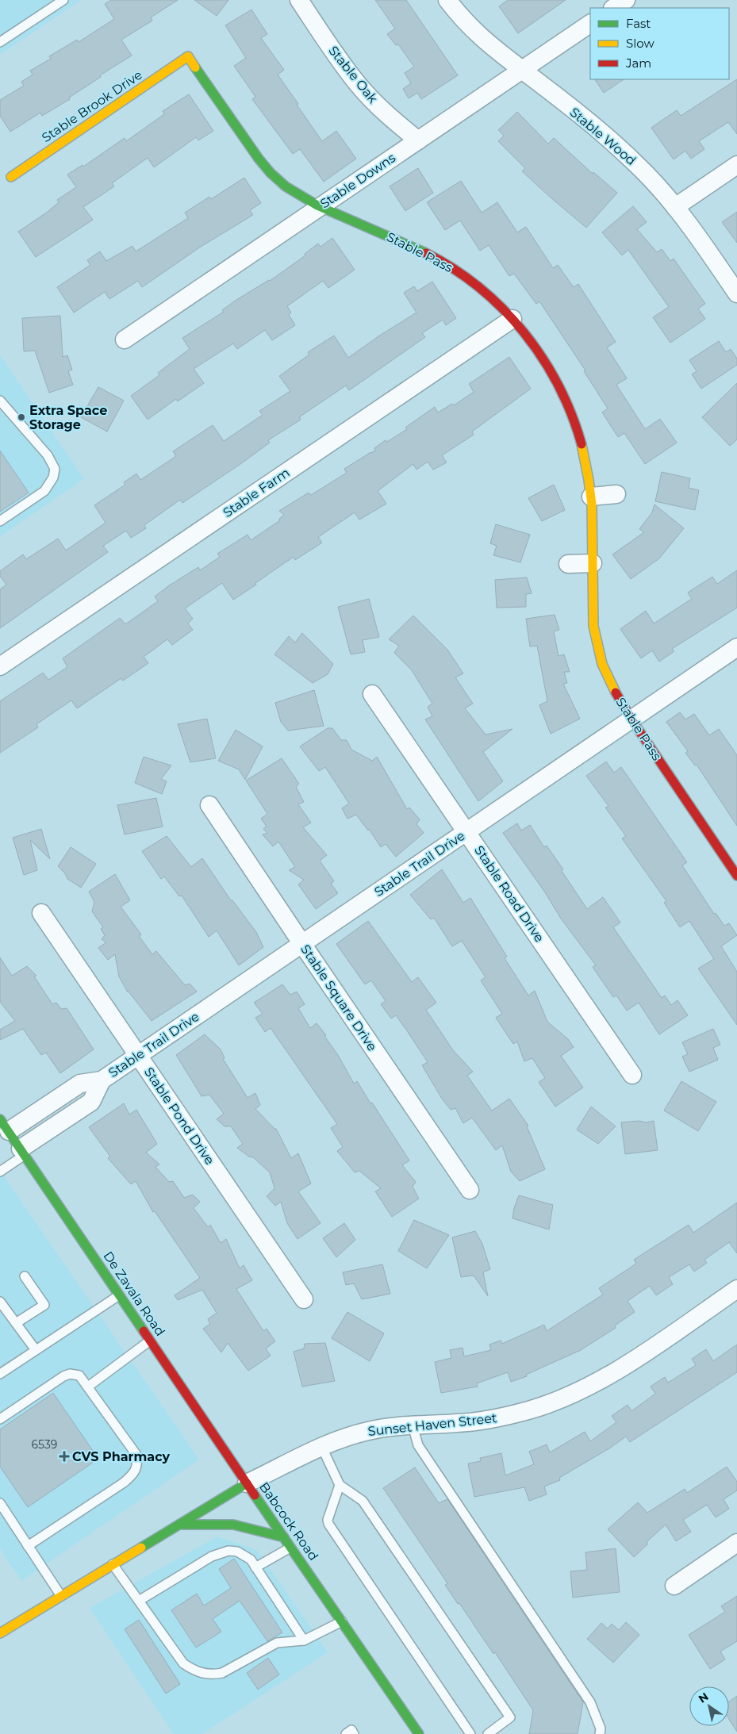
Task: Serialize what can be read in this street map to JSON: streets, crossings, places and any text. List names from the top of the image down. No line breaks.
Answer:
{"streets":{"street":["Stable Oak","Stable Brook Drive","Stable Wood","Stable Downs","Stable Pass","Stable Farm","Stable Trail Drive","Stable Road Drive","Stable Square Drive","Stable Pond Drive","De Zavala Road","Sunset Haven Street","Babcock Road"]},"crossings":[["Stable Oak","Stable Downs"],["Stable Brook Drive","Stable Pass"],["Stable Wood","Stable Downs"],["Stable Downs","Stable Pass"],["Stable Pass","Stable Farm"],["Stable Pass","Stable Trail Drive"],["Stable Trail Drive","Stable Road Drive"],["Stable Trail Drive","Stable Square Drive"],["Stable Trail Drive","Stable Pond Drive"],["Stable Trail Drive","De Zavala Road"],["De Zavala Road","Sunset Haven Street"],["De Zavala Road","Babcock Road"],["Sunset Haven Street","Babcock Road"]],"places":{"other":["Extra Space Storage"],"health":["CVS Pharmacy"]},"house_numbers":["6539"],"legend":["Fast","Slow","Jam"],"north":"top left"}
